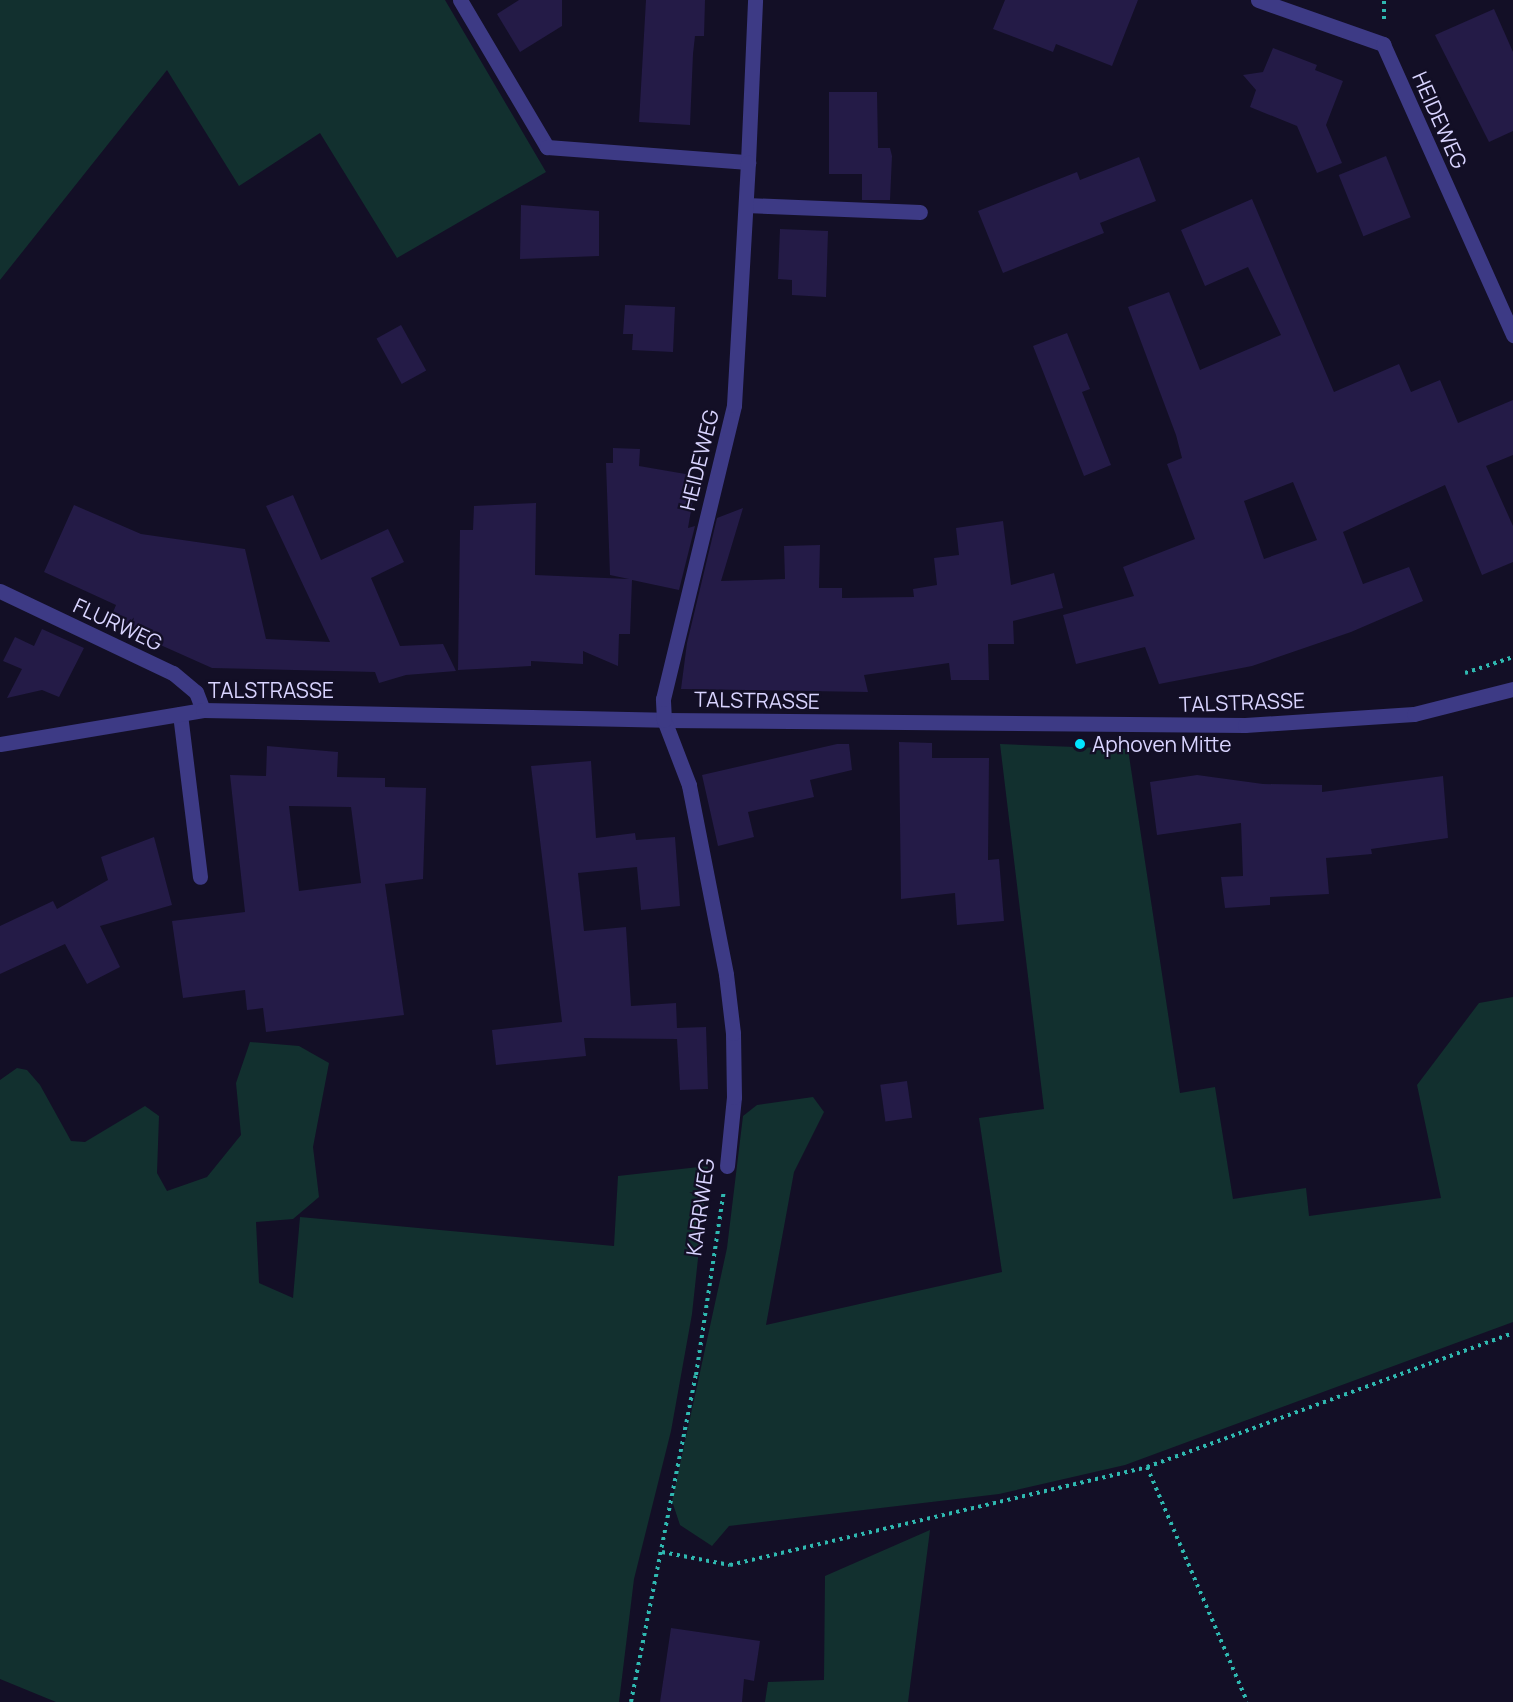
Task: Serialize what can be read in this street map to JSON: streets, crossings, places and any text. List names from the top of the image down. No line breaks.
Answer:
{"streets":{"street":["HEIDEWEG","FLURWEG","TALSTRASSE","KARRWEG"]},"crossings":[["HEIDEWEG","TALSTRASSE"],["HEIDEWEG","KARRWEG"],["FLURWEG","TALSTRASSE"],["TALSTRASSE","KARRWEG"]],"places":["Aphoven Mitte"]}
